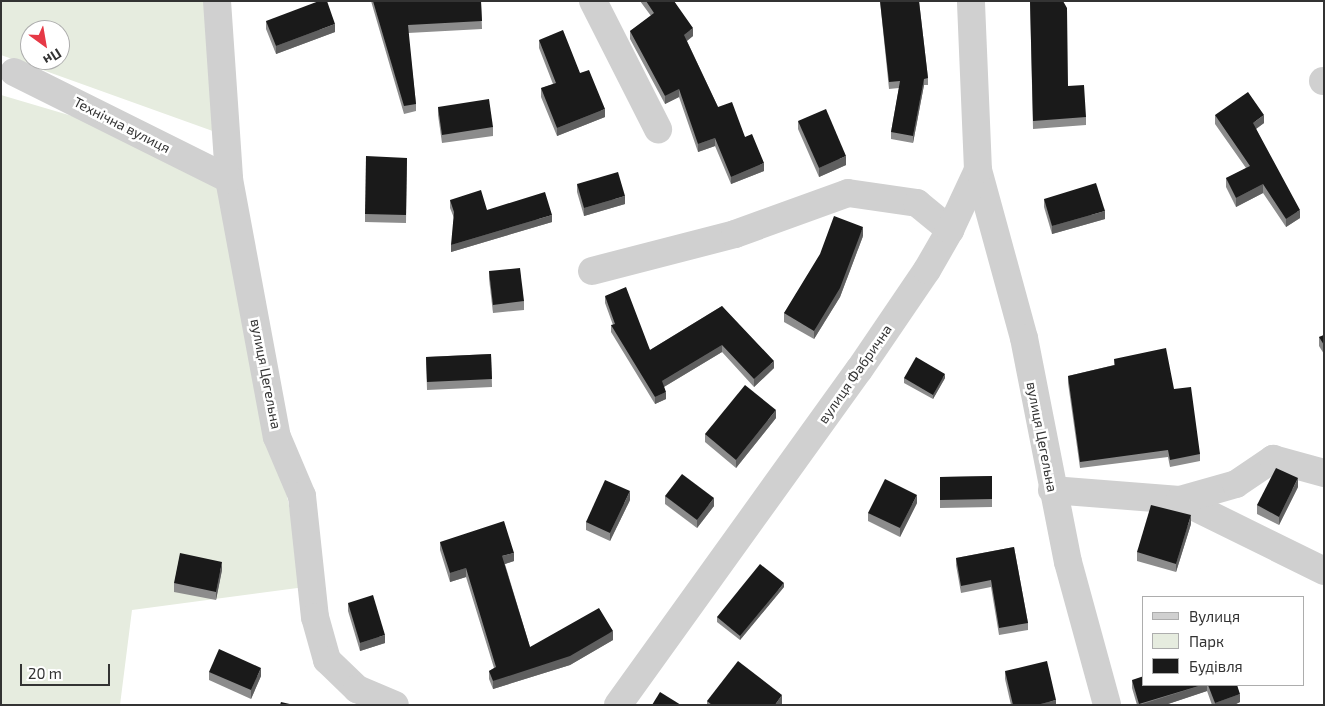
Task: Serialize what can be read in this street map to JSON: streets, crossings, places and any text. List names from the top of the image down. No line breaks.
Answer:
{"streets":{"street":["Технічна вулиця","вулиця Цегельна","вулиця Фабрична"]},"crossings":[["Технічна вулиця","вулиця Цегельна"],["вулиця Цегельна","вулиця Фабрична"]],"legend":["Вулиця","Парк","Будівля"],"scale_bar":"20 m","north":"bottom right"}
